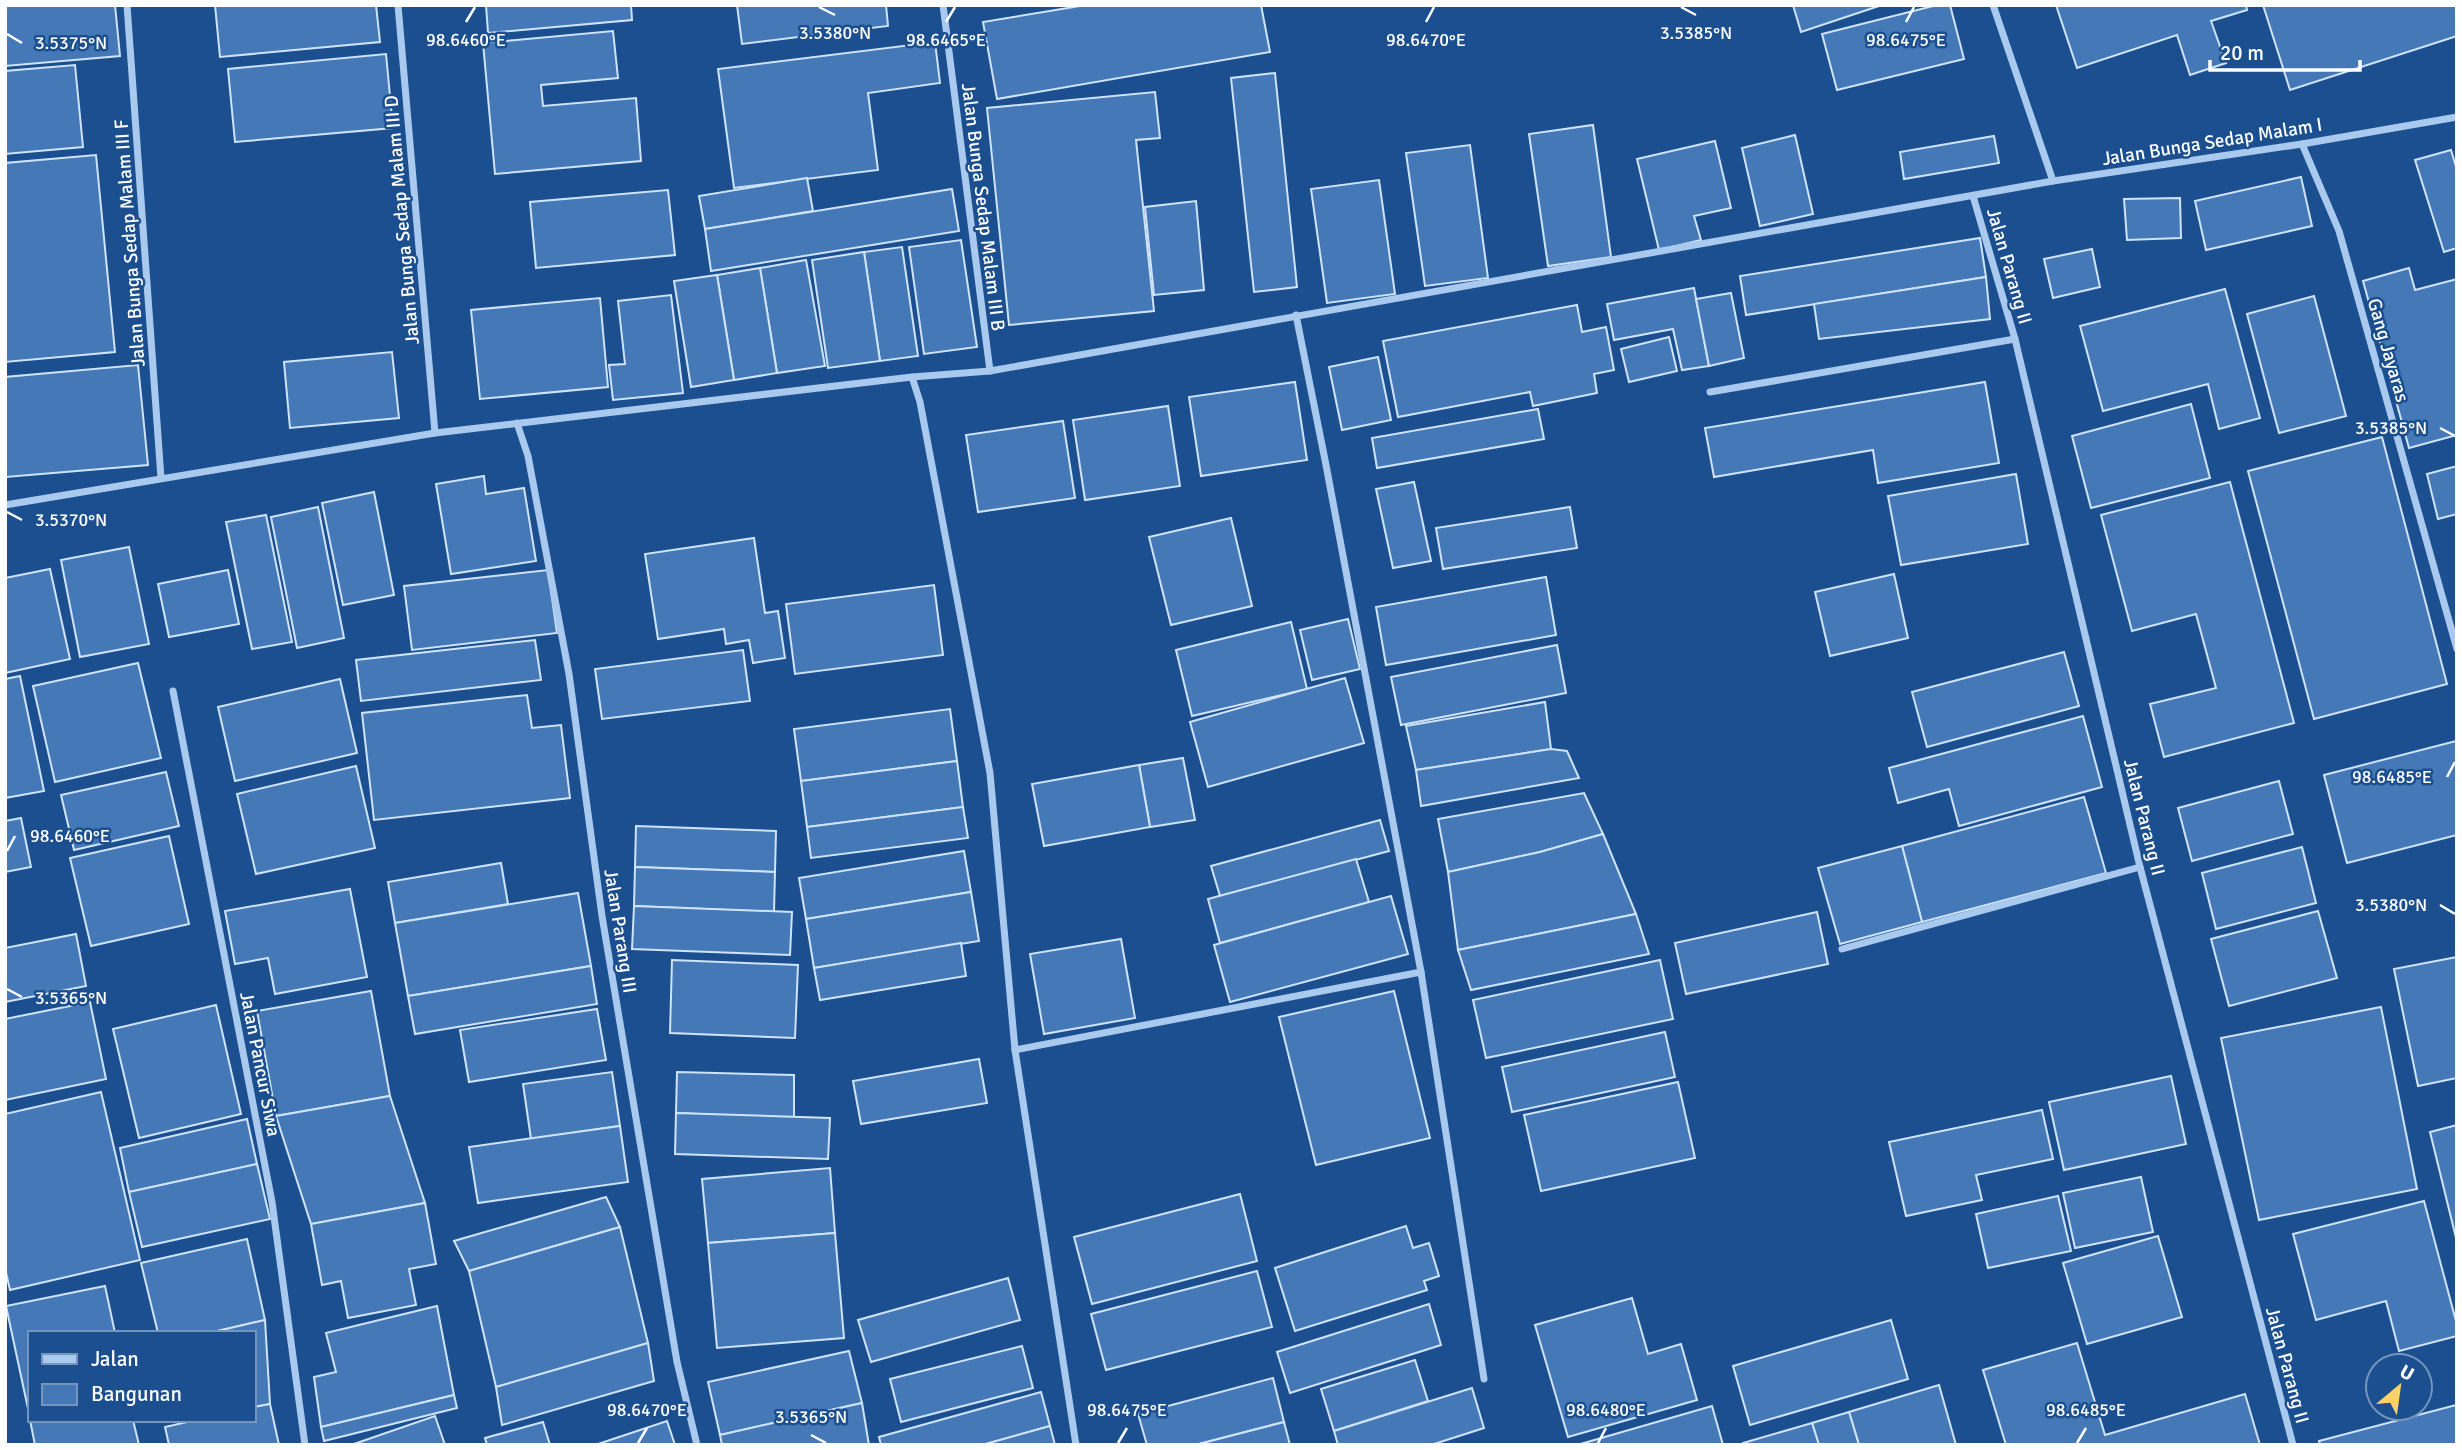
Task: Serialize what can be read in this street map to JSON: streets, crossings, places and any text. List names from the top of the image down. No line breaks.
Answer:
{"streets":{"street":["Jalan Bunga Sedap Malam I","Jalan Bunga Sedap Malam III B","Jalan Bunga Sedap Malam III D","Jalan Bunga Sedap Malam III F","Jalan Parang II","Gang Jayaras","Jalan Parang III","Jalan Pancur Siwa"]},"crossings":[["Jalan Bunga Sedap Malam I","Jalan Bunga Sedap Malam III B"],["Jalan Bunga Sedap Malam I","Jalan Bunga Sedap Malam III D"],["Jalan Bunga Sedap Malam I","Jalan Bunga Sedap Malam III F"],["Jalan Bunga Sedap Malam I","Jalan Parang II"],["Jalan Bunga Sedap Malam I","Gang Jayaras"],["Jalan Bunga Sedap Malam I","Jalan Parang III"]],"legend":["Jalan","Bangunan"],"scale_bar":"20 m","north":"top right","coordinates":["3.5380°N","3.5385°N","98.6460°E","98.6465°E","98.6470°E","98.6475°E","3.5375°N","3.5370°N","98.6485°E","3.5365°N","98.6480°E"]}
